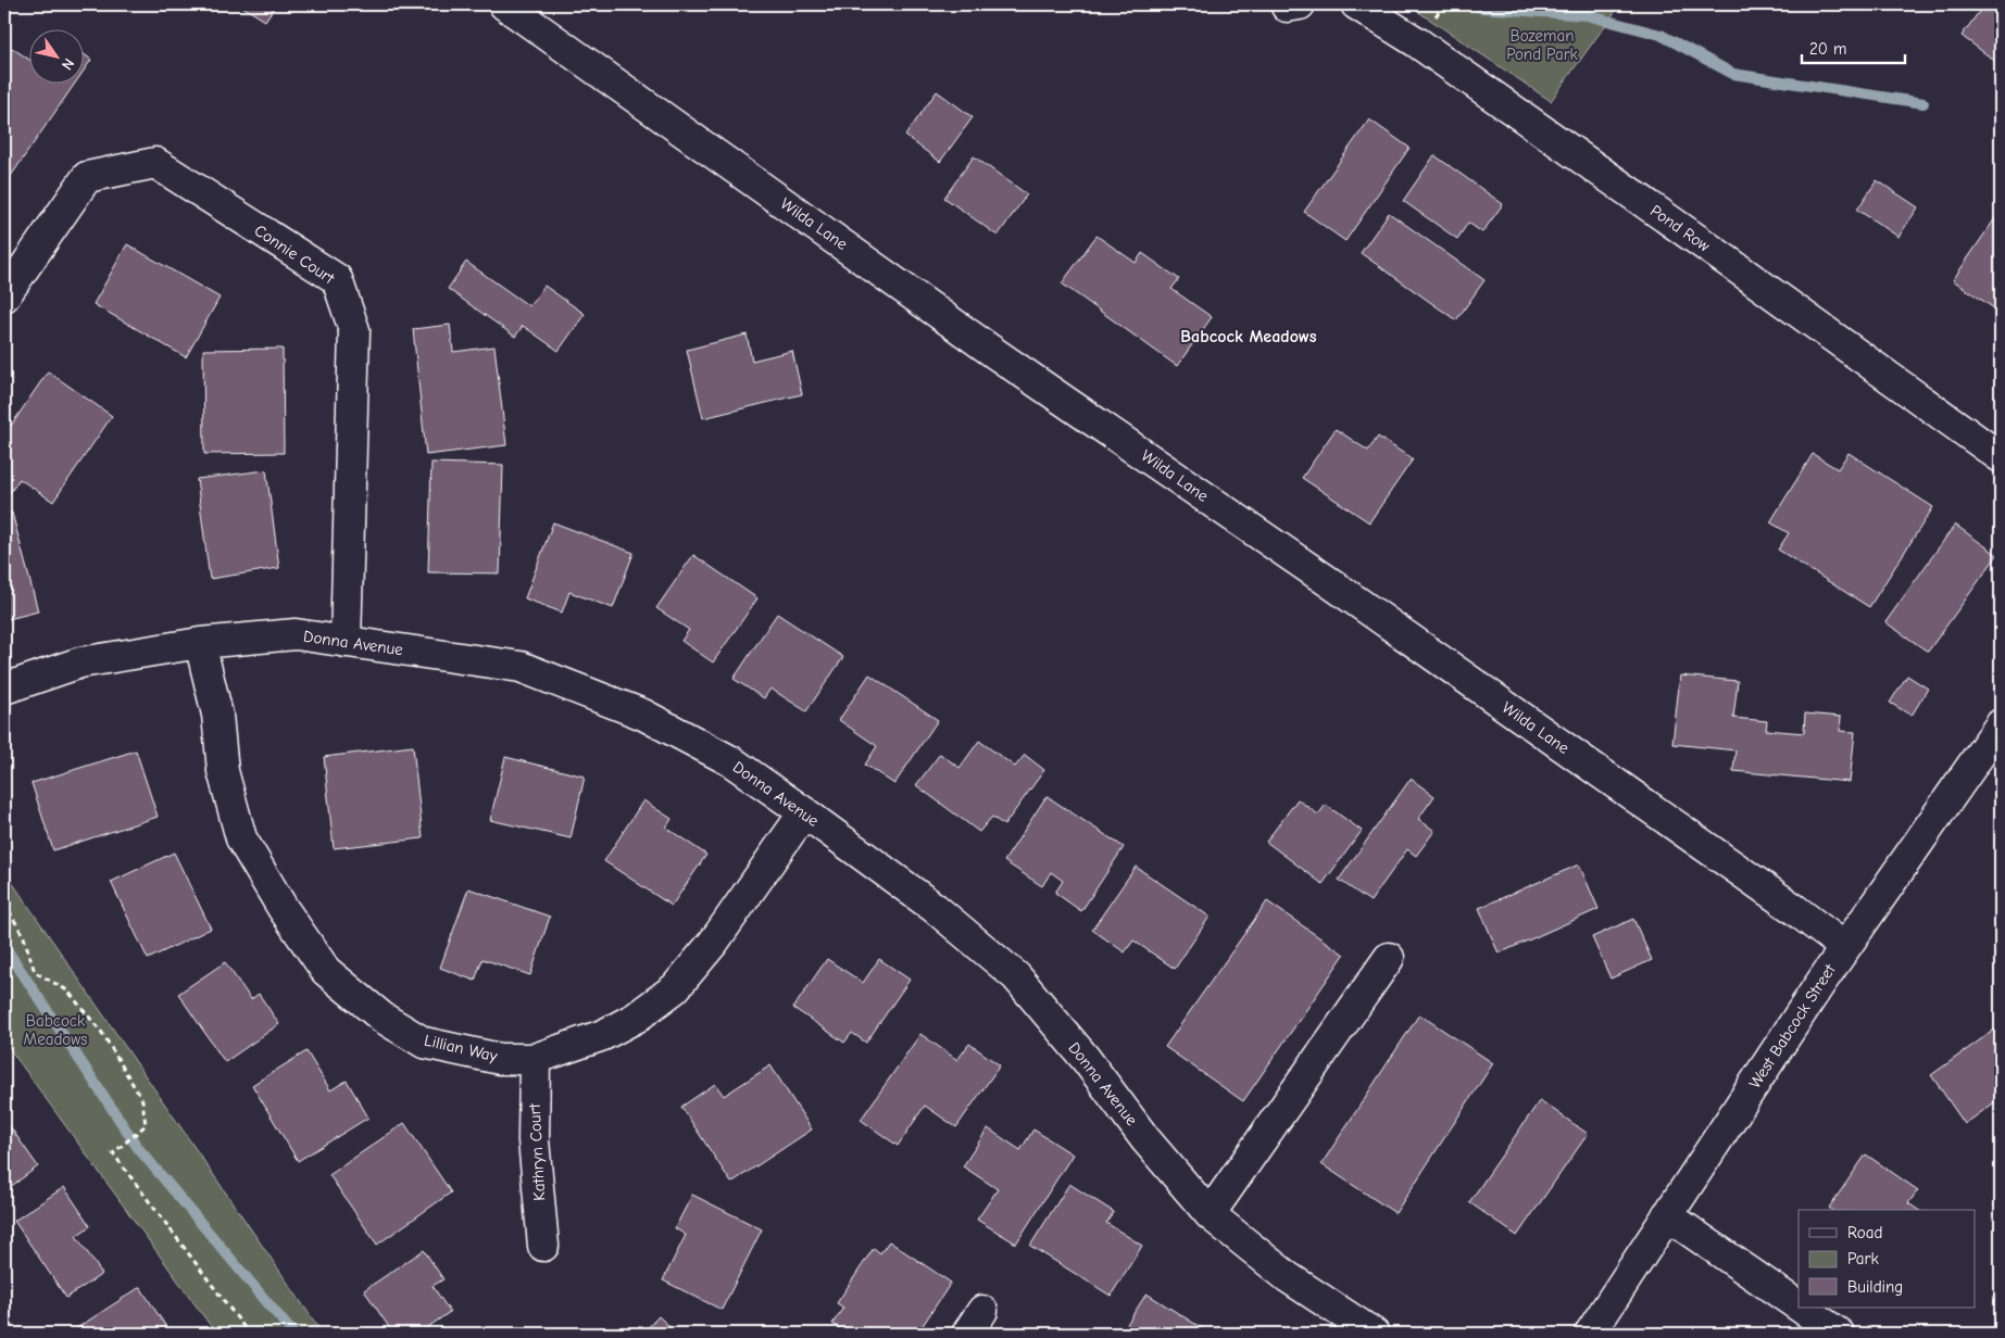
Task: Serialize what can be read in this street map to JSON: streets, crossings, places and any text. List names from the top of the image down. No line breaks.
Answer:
{"streets":{"street":["Wilda Lane","Pond Row","Connie Court","Donna Avenue","West Babcock Street","Lillian Way","Kathryn Court"]},"crossings":[["Wilda Lane","West Babcock Street"],["Connie Court","Donna Avenue"],["Donna Avenue","Lillian Way"],["Lillian Way","Kathryn Court"]],"districts":["Babcock Meadows"],"parks":["Bozeman Pond Park","Babcock Meadows"],"legend":["Road","Park","Building"],"scale_bar":"20 m","north":"bottom right"}
